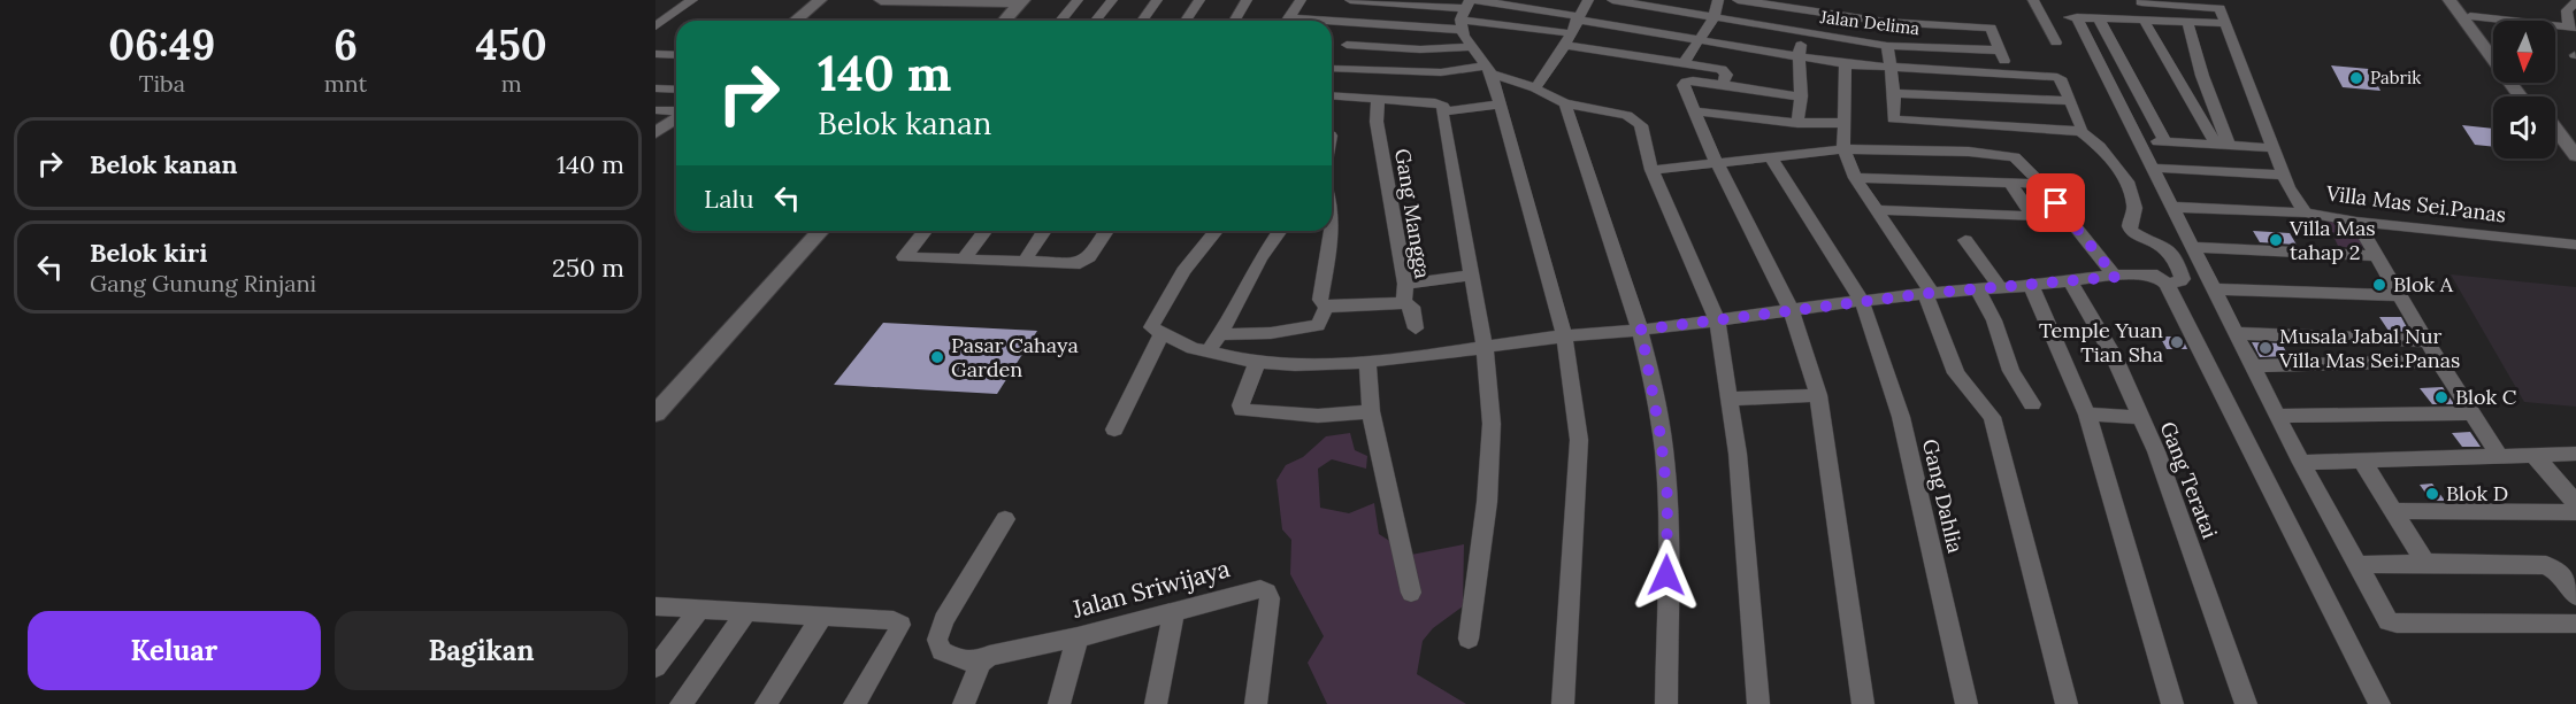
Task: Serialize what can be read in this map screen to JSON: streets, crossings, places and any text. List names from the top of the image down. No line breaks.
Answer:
{"streets":{"street":["Jalan Delima","Villa Mas Sei.Panas","Gang Mangga","Gang Teratai","Gang Dahlia","Jalan Sriwijaya"]},"places":["Pabrik","Villa Mas tahap 2","Blok A","Temple Yuan Tian Sha","Musala Jabal Nur Villa Mas Sei.Panas","Pasar Cahaya Garden","Blok C","Blok D"],"north":"bottom","page":{"eta":["06:49","Tiba","6","mnt","450","m"],"turn":["140 m","Belok kanan"],"list":[{"name":"Belok kanan","value":"140 m"},{"name":"Belok kiri","note":"Gang Gunung Rinjani","value":"250 m"}],"then":"Lalu","buttons":["Keluar","Bagikan"]}}
